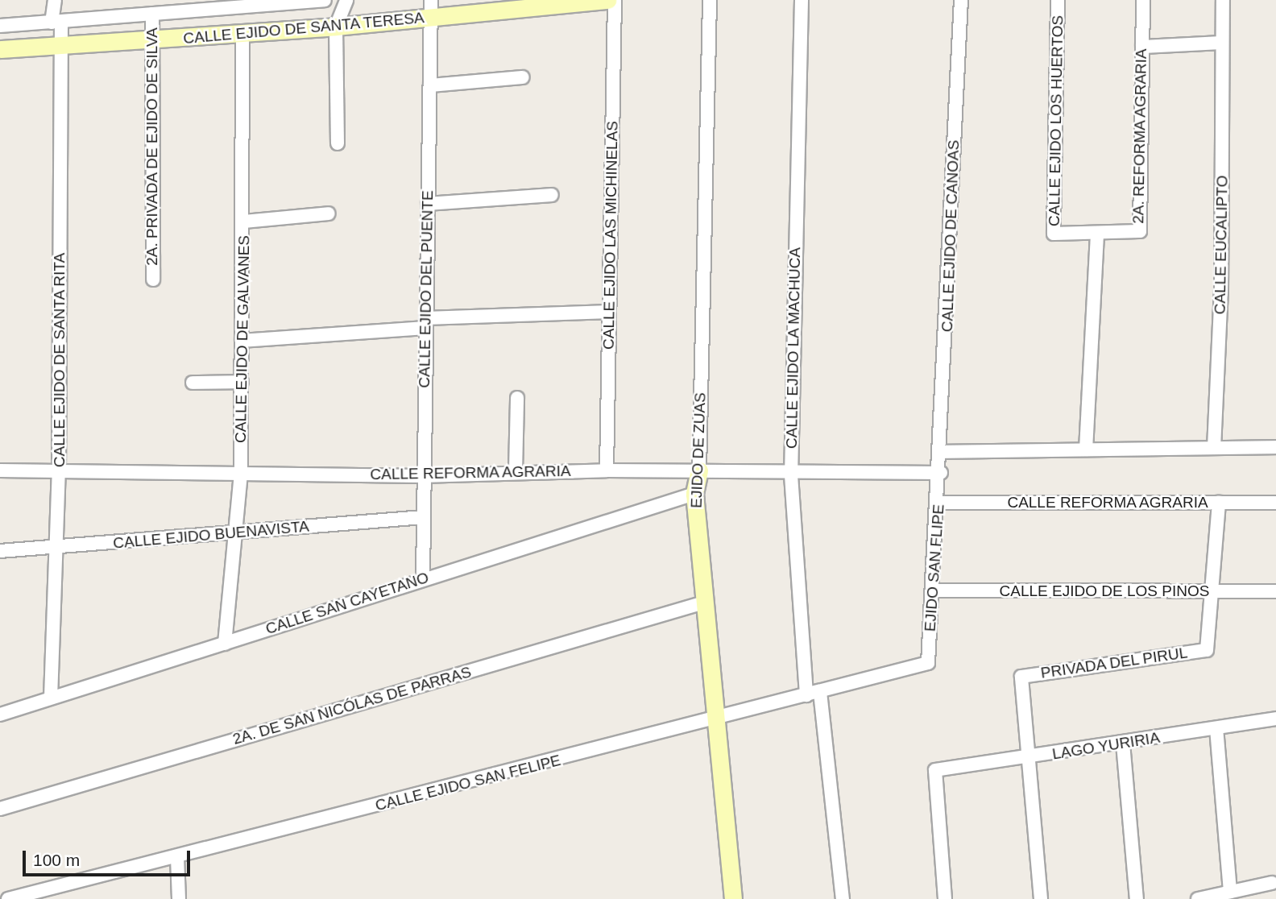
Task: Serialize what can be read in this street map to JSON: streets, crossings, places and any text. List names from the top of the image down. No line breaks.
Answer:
{"streets":{"street":["CALLE EJIDO DE SANTA TERESA","CALLE EJIDO LOS HUERTOS","2A. REFORMA AGRARIA","2A. PRIVADA DE EJIDO DE SILVA","CALLE EJIDO LAS MICHINELAS","CALLE EJIDO DE CANOAS","CALLE EUCALIPTO","CALLE EJIDO DEL PUENTE","CALLE EJIDO DE GALVANES","CALLE EJIDO LA MACHUCA","CALLE EJIDO DE SANTA RITA","EJIDO DE ZUAS","CALLE REFORMA AGRARIA","CALLE EJIDO BUENAVISTA","EJIDO SAN FLIPE","CALLE EJIDO DE LOS PINOS","CALLE SAN CAYETANO","PRIVADA DEL PIRUL","2A. DE SAN NICÓLAS DE PARRAS","LAGO YURIRIA","CALLE EJIDO SAN FELIPE"]},"crossings":[["CALLE EJIDO DE SANTA TERESA","2A. PRIVADA DE EJIDO DE SILVA"],["CALLE EJIDO DE SANTA TERESA","CALLE EJIDO DEL PUENTE"],["CALLE EJIDO DE SANTA TERESA","CALLE EJIDO DE GALVANES"],["CALLE EJIDO DE SANTA TERESA","CALLE EJIDO DE SANTA RITA"],["CALLE EJIDO LOS HUERTOS","2A. REFORMA AGRARIA"],["CALLE EJIDO LAS MICHINELAS","CALLE REFORMA AGRARIA"],["CALLE EJIDO DE CANOAS","CALLE REFORMA AGRARIA"],["CALLE EJIDO DE CANOAS","EJIDO SAN FLIPE"],["CALLE EJIDO DEL PUENTE","CALLE REFORMA AGRARIA"],["CALLE EJIDO DEL PUENTE","CALLE EJIDO BUENAVISTA"],["CALLE EJIDO DEL PUENTE","CALLE SAN CAYETANO"],["CALLE EJIDO DE GALVANES","CALLE REFORMA AGRARIA"],["CALLE EJIDO DE GALVANES","CALLE EJIDO BUENAVISTA"],["CALLE EJIDO DE GALVANES","CALLE SAN CAYETANO"],["CALLE EJIDO LA MACHUCA","CALLE REFORMA AGRARIA"],["CALLE EJIDO LA MACHUCA","CALLE EJIDO SAN FELIPE"],["CALLE EJIDO DE SANTA RITA","CALLE REFORMA AGRARIA"],["CALLE EJIDO DE SANTA RITA","CALLE EJIDO BUENAVISTA"],["CALLE EJIDO DE SANTA RITA","CALLE SAN CAYETANO"],["EJIDO DE ZUAS","CALLE REFORMA AGRARIA"],["EJIDO DE ZUAS","CALLE SAN CAYETANO"],["EJIDO DE ZUAS","2A. DE SAN NICÓLAS DE PARRAS"],["EJIDO DE ZUAS","CALLE EJIDO SAN FELIPE"],["CALLE REFORMA AGRARIA","EJIDO SAN FLIPE"],["EJIDO SAN FLIPE","CALLE EJIDO DE LOS PINOS"],["EJIDO SAN FLIPE","CALLE EJIDO SAN FELIPE"],["CALLE EJIDO DE LOS PINOS","PRIVADA DEL PIRUL"],["PRIVADA DEL PIRUL","LAGO YURIRIA"]],"scale_bar":"100 m"}
